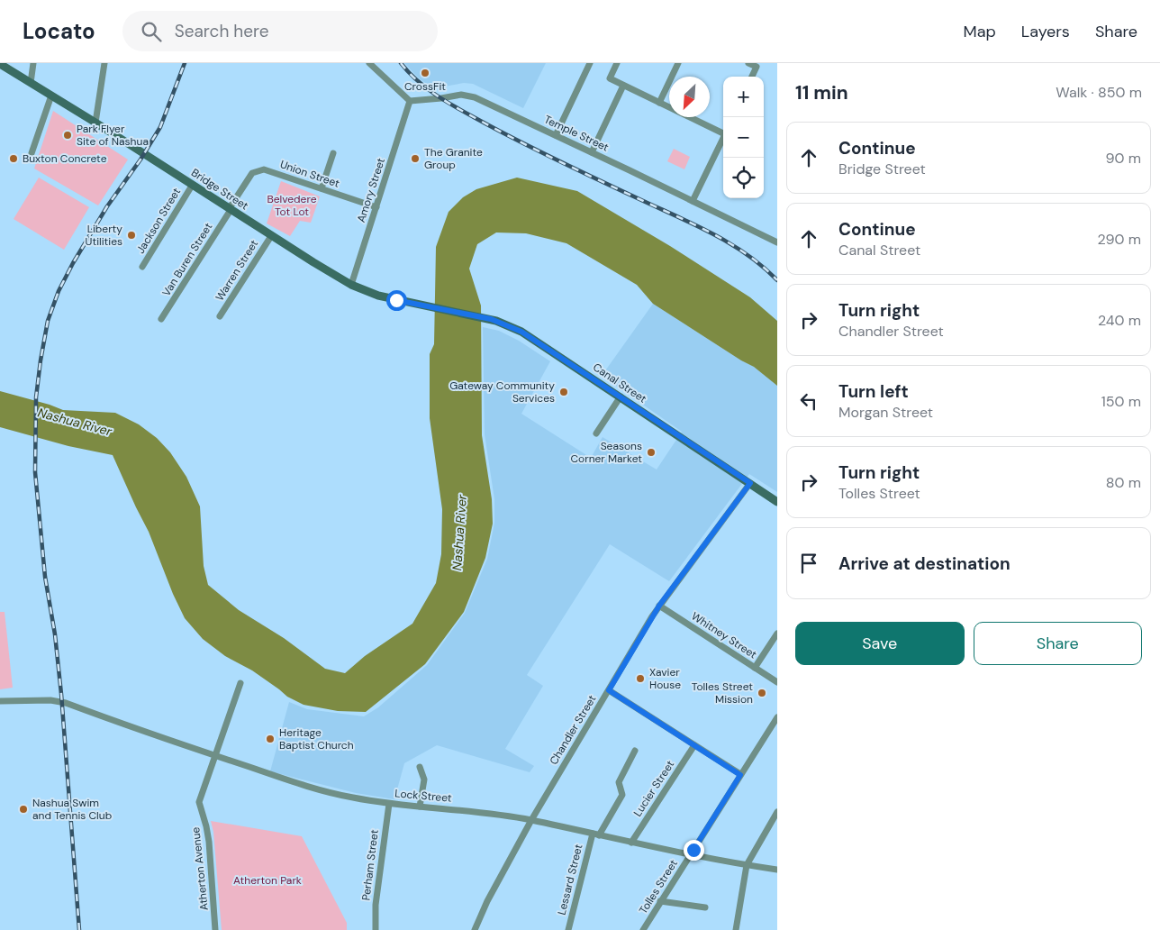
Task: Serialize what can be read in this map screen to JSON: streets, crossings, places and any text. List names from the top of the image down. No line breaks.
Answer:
{"streets":{"street":["Temple Street","Union Street","Bridge Street","Amory Street","Jackson Street","Van Buren Street","Warren Street","Canal Street","Whitney Street","Chandler Street","Lucier Street","Lock Street","Perham Street","Atherton Avenue","Lessard Street","Tolles Street"]},"crossings":[["Temple Street","Amory Street"],["Union Street","Bridge Street"],["Union Street","Amory Street"],["Union Street","Van Buren Street"],["Bridge Street","Amory Street"],["Bridge Street","Jackson Street"],["Bridge Street","Van Buren Street"],["Bridge Street","Warren Street"],["Bridge Street","Canal Street"],["Canal Street","Chandler Street"],["Whitney Street","Chandler Street"],["Chandler Street","Lock Street"],["Lucier Street","Lock Street"],["Lock Street","Perham Street"],["Lock Street","Atherton Avenue"],["Lock Street","Lessard Street"],["Lock Street","Tolles Street"]],"water":["Nashua River"],"parks":["Belvedere Tot Lot","Atherton Park"],"places":["CrossFit","Park Flyer Site of Nashua","Buxton Concrete","The Granite Group","Liberty Utilities","Gateway Community Services","Seasons Corner Market","Xavier House","Tolles Street Mission","Heritage Baptist Church","Nashua Swim and Tennis Club"],"north":"bottom left","page":{"header":"Locato","search":"Search here","nav":["Map","Layers","Share"],"heading":["11 min","Walk · 850 m"],"map_buttons":["+","−"],"list":[["Continue","Bridge Street","90 m"],["Continue","Canal Street","290 m"],["Turn right","Chandler Street","240 m"],["Turn left","Morgan Street","150 m"],["Turn right","Tolles Street","80 m"],"Arrive at destination"],"buttons":["Save","Share"]}}
